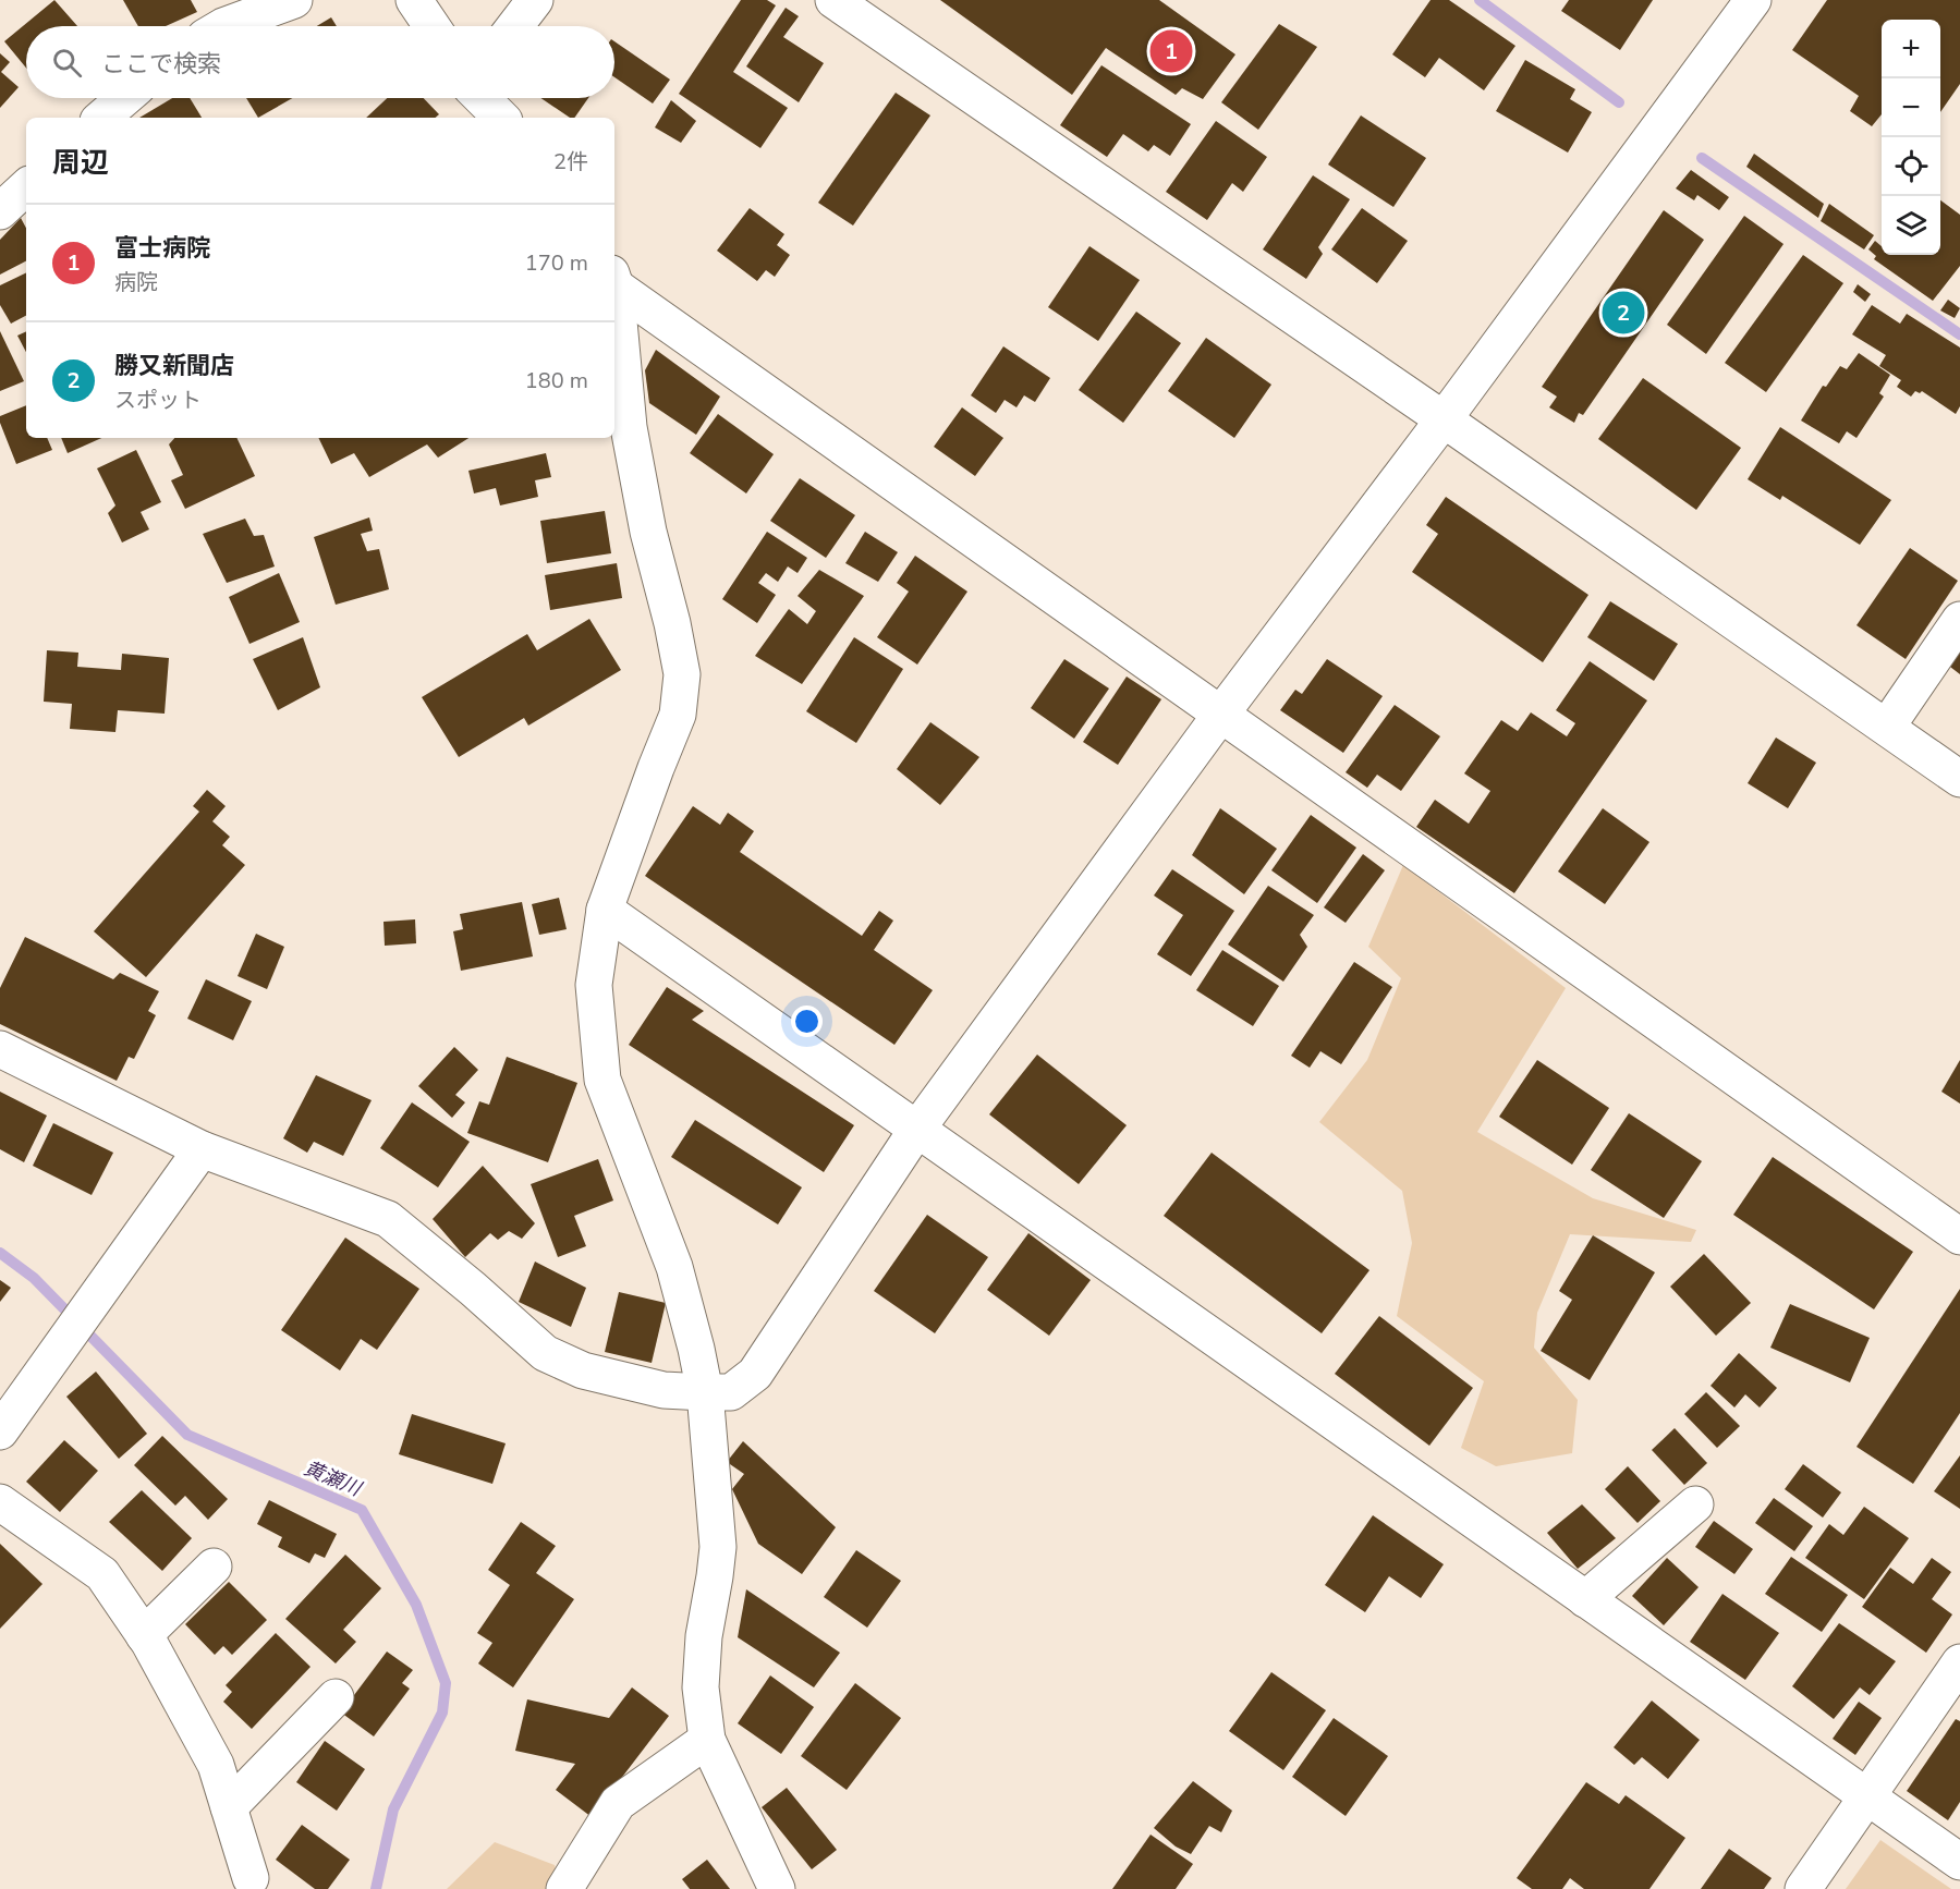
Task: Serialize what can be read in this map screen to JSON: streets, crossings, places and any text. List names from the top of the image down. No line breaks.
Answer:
{"water":["黄瀬川"],"page":{"map_buttons":["+","−"],"search":"ここで検索","pins":["1","2"],"heading":["周辺","2件"],"list":[{"mark":"1","name":"富士病院","note":"病院","value":"170 m"},{"mark":"2","name":"勝又新聞店","note":"スポット","value":"180 m"}]}}
